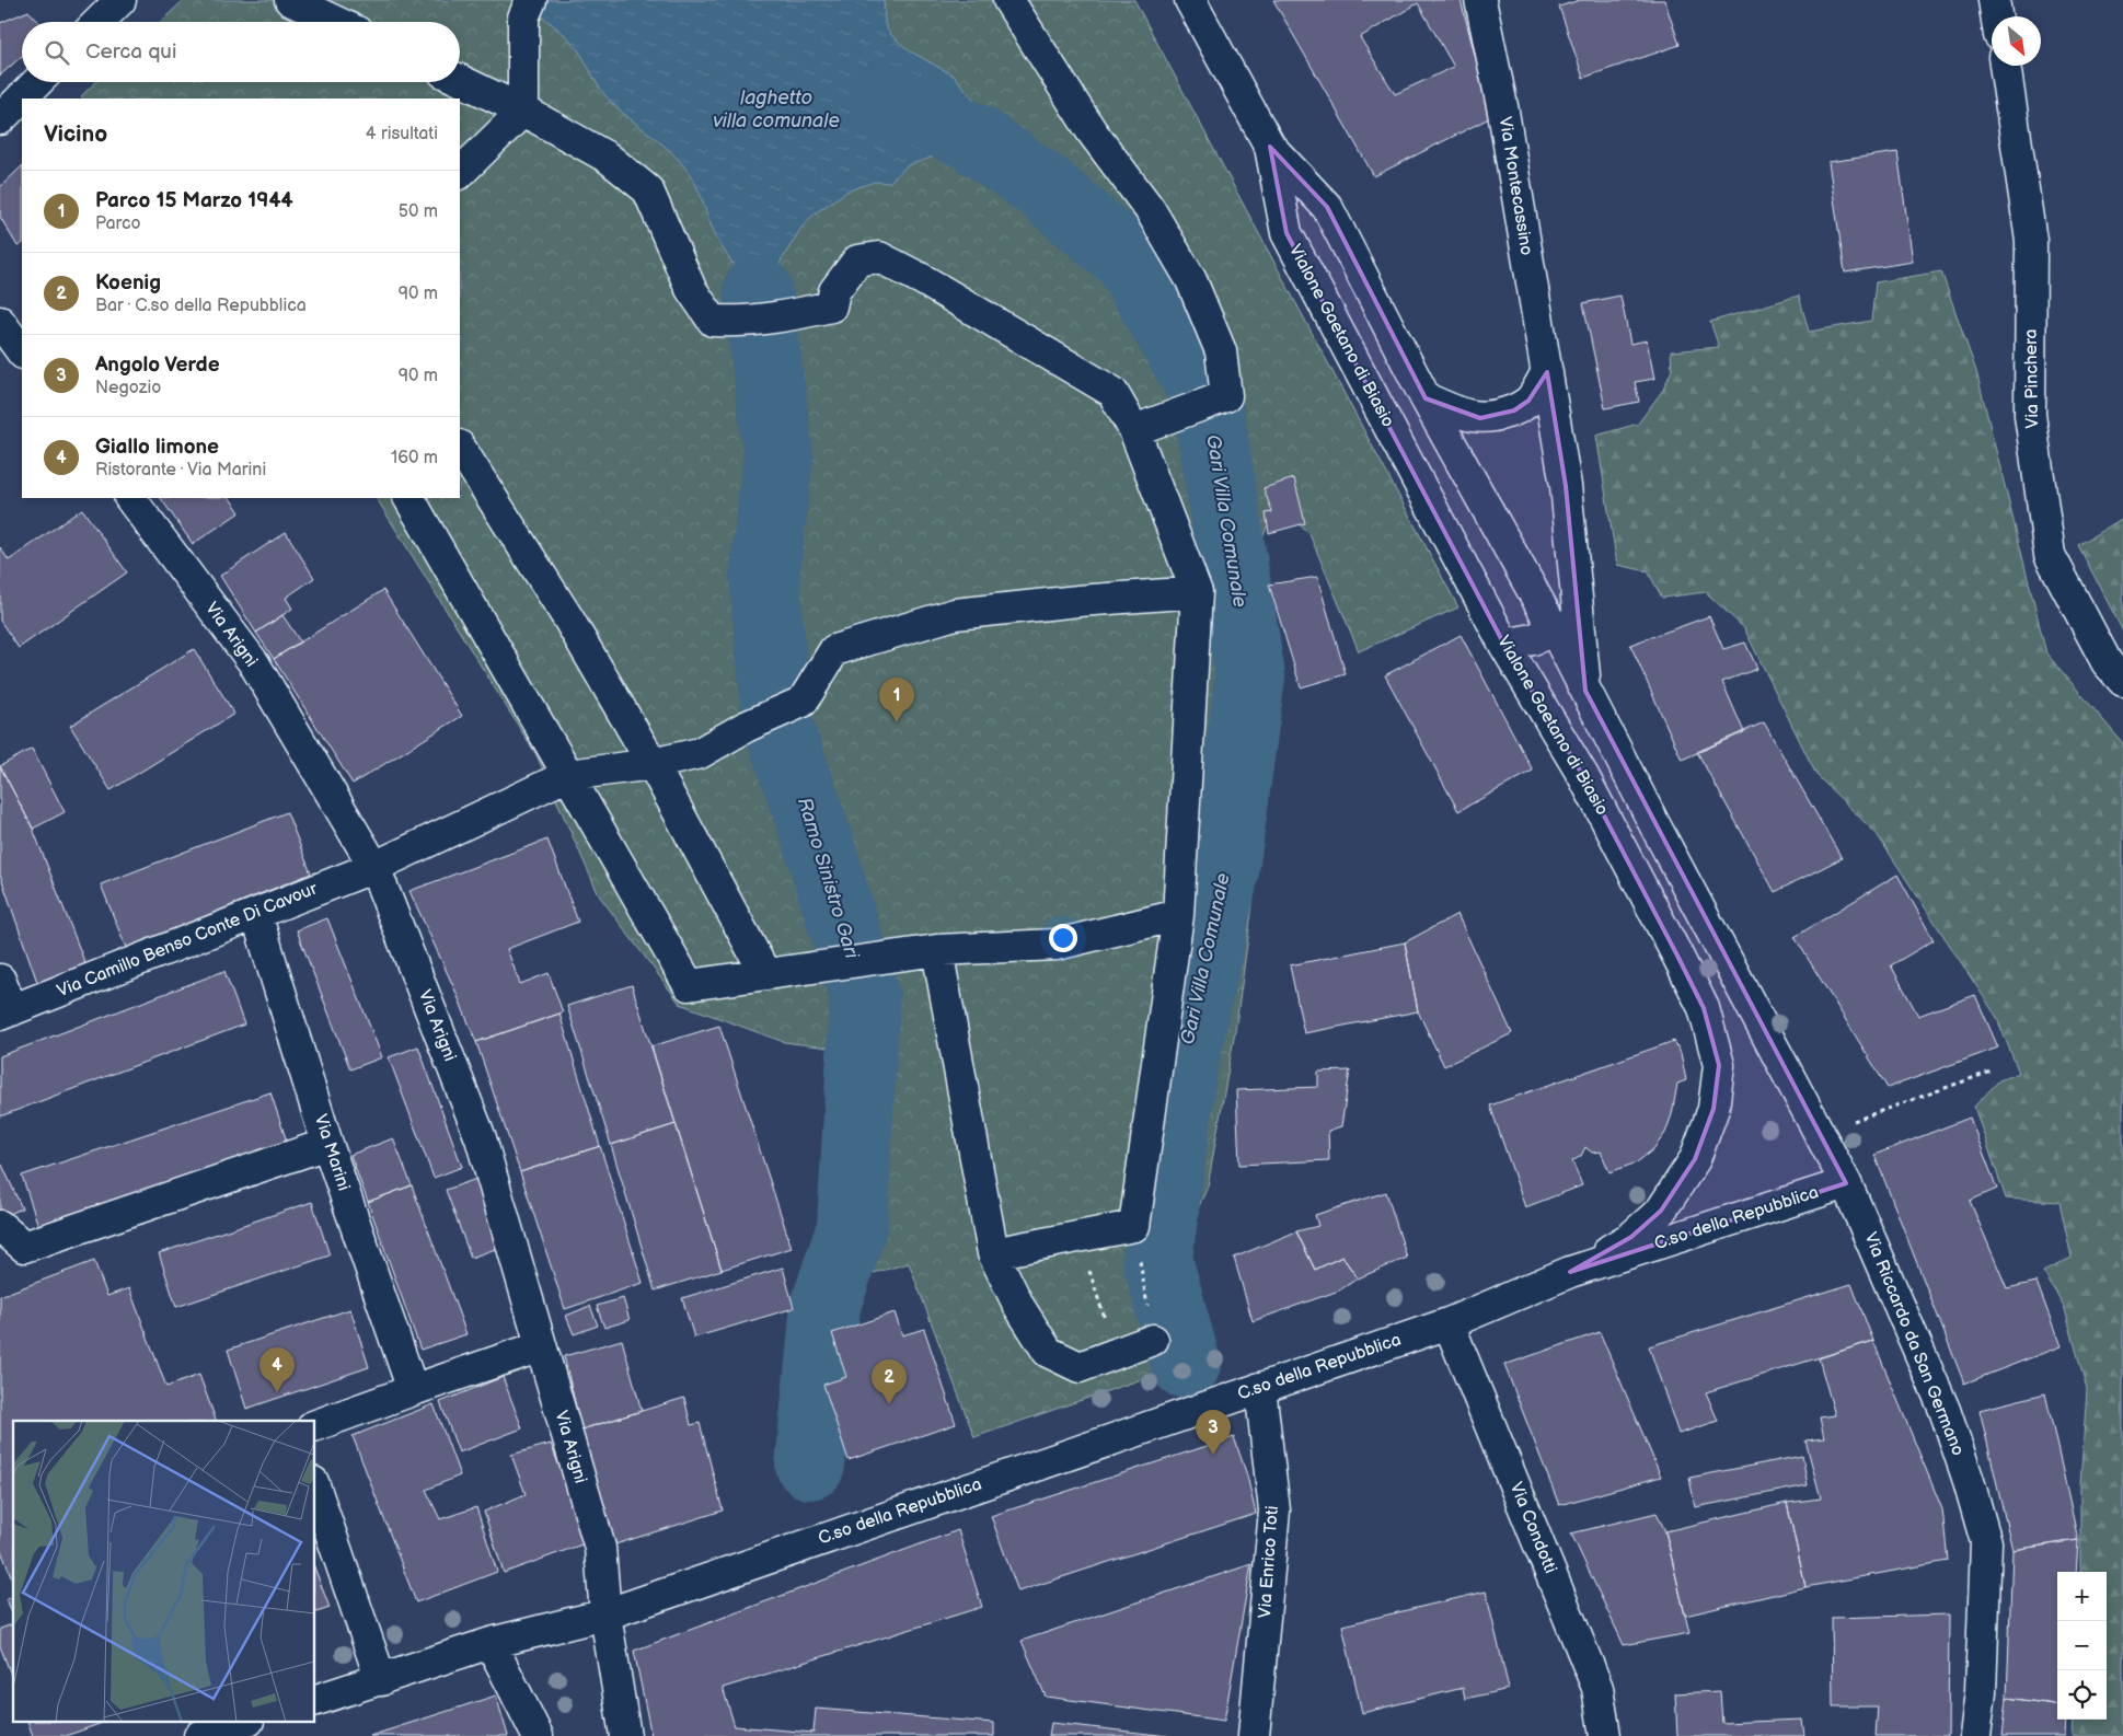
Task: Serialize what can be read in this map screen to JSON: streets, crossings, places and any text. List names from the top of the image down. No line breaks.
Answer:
{"streets":{"street":["Via Montecassino","Vialone Gaetano di Biasio","Via Pinchera","Via Arigni","Via Camillo Benso Conte Di Cavour","Via Marini","C.so della Repubblica","Via Riccardo da San Germano","Via Condotti","Via Enrico Toti"]},"crossings":[["Via Montecassino","Vialone Gaetano di Biasio"],["Vialone Gaetano di Biasio","C.so della Repubblica"],["Via Arigni","Via Camillo Benso Conte Di Cavour"],["Via Arigni","C.so della Repubblica"],["Via Camillo Benso Conte Di Cavour","Via Marini"],["C.so della Repubblica","Via Riccardo da San Germano"],["C.so della Repubblica","Via Condotti"],["C.so della Repubblica","Via Enrico Toti"]],"water":["laghetto villa comunale","Gari Villa Comunale","Ramo Sinistro Gari"],"north":"bottom right","page":{"search":"Cerca qui","heading":["Vicino","4 risultati"],"list":[{"mark":"1","name":"Parco 15 Marzo 1944","note":"Parco","value":"50 m"},{"mark":"2","name":"Koenig","note":"Bar · C.so della Repubblica","value":"90 m"},{"mark":"3","name":"Angolo Verde","note":"Negozio","value":"90 m"},{"mark":"4","name":"Giallo limone","note":"Ristorante · Via Marini","value":"160 m"}],"pins":["1","4","2","3"],"map_buttons":["+","−"]}}
